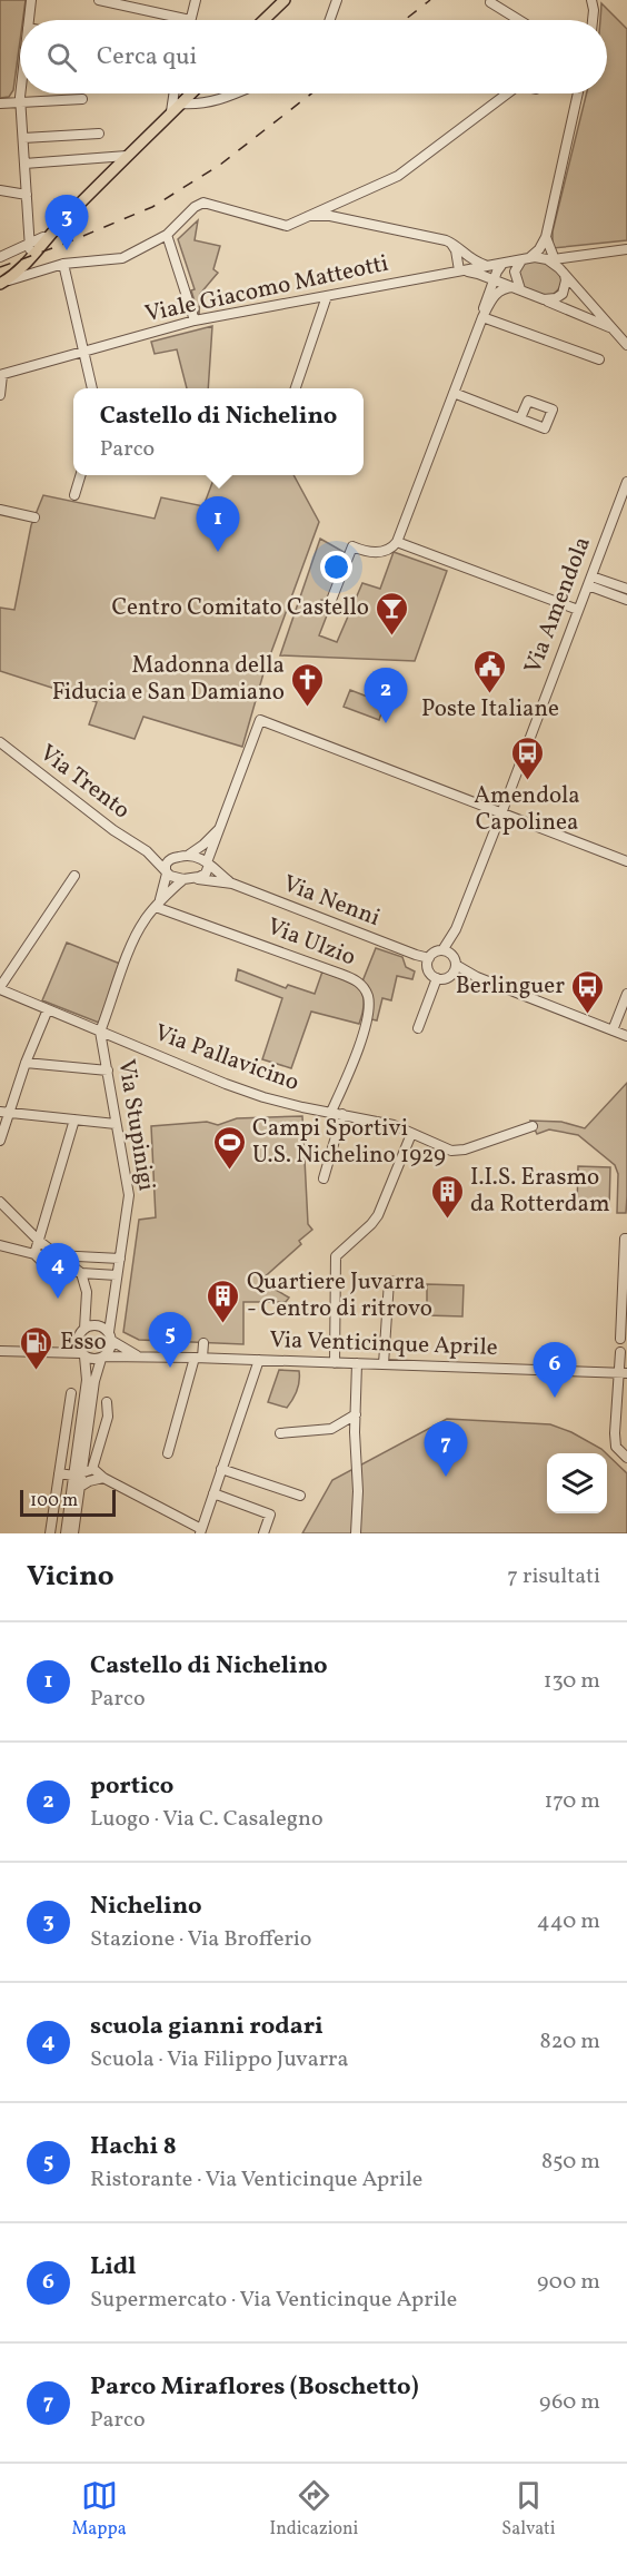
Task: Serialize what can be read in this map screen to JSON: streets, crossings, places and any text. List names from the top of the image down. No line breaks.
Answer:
{"streets":{"street":["Viale Giacomo Matteotti","Via Amendola","Via Trento","Via Nenni","Via Ulzio","Via Pallavicino","Via Stupinigi","Via Venticinque Aprile"]},"crossings":[["Via Amendola","Via Nenni"],["Via Ulzio","Via Pallavicino"],["Via Pallavicino","Via Stupinigi"],["Via Stupinigi","Via Venticinque Aprile"]],"places":{"bar":["Centro Comitato Castello"],"public building":["Poste Italiane"],"church":["Madonna della Fiducia e San Damiano"],"bus stop":["Amendola Capolinea","Berlinguer"],"sports":["Campi Sportivi U.S. Nichelino 1929"],"building":["I.I.S. Erasmo da Rotterdam","Quartiere Juvarra - Centro di ritrovo"],"fuel station":["Esso"]},"scale_bar":"100 m","page":{"search":"Cerca qui","pins":["3","1","2","4","5","6","7"],"popup":["Castello di Nichelino","Parco"],"scale":"100 m","heading":["Vicino","7 risultati"],"list":[{"mark":"1","name":"Castello di Nichelino","note":"Parco","value":"130 m"},{"mark":"2","name":"portico","note":"Luogo · Via C. Casalegno","value":"170 m"},{"mark":"3","name":"Nichelino","note":"Stazione · Via Brofferio","value":"440 m"},{"mark":"4","name":"scuola gianni rodari","note":"Scuola · Via Filippo Juvarra","value":"820 m"},{"mark":"5","name":"Hachi 8","note":"Ristorante · Via Venticinque Aprile","value":"850 m"},{"mark":"6","name":"Lidl","note":"Supermercato · Via Venticinque Aprile","value":"900 m"},{"mark":"7","name":"Parco Miraflores (Boschetto)","note":"Parco","value":"960 m"}],"nav":["Mappa","Indicazioni","Salvati"]}}
